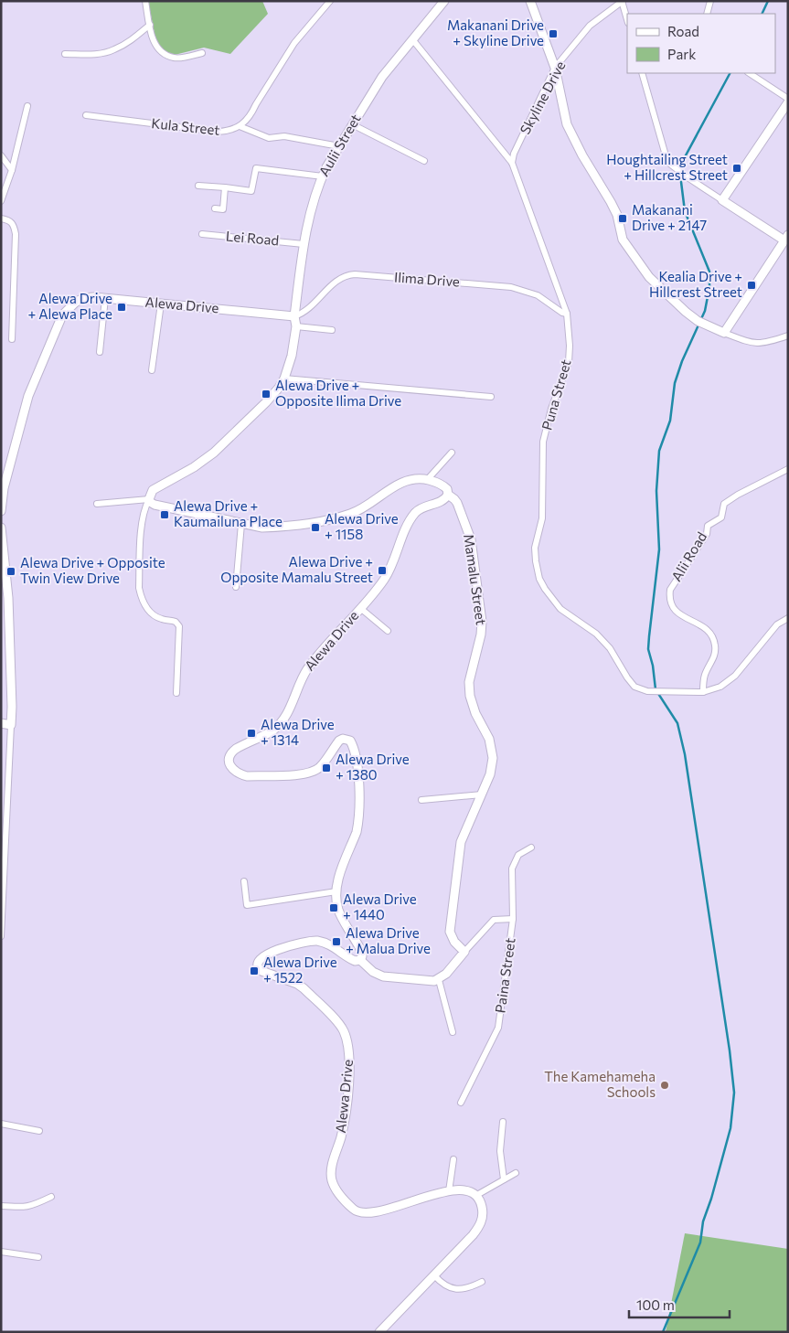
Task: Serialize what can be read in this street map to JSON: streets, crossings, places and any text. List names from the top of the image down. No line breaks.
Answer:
{"streets":{"street":["Skyline Drive","Kula Street","Aulii Street","Lei Road","Ilima Drive","Alewa Drive","Puna Street","Alii Road","Mamalu Street","Paina Street"]},"crossings":[["Skyline Drive","Puna Street"],["Aulii Street","Lei Road"],["Aulii Street","Ilima Drive"],["Aulii Street","Alewa Drive"],["Aulii Street","Puna Street"],["Ilima Drive","Alewa Drive"],["Ilima Drive","Puna Street"],["Alewa Drive","Mamalu Street"],["Puna Street","Alii Road"]],"places":{"transit":["Makanani Drive + Skyline Drive","Houghtailing Street + Hillcrest Street","Makanani Drive + 2147","Kealia Drive + Hillcrest Street","Alewa Drive + Alewa Place","Alewa Drive + Opposite Ilima Drive","Alewa Drive + Kaumailuna Place","Alewa Drive + 1158","Alewa Drive + Opposite Mamalu Street","Alewa Drive + Opposite Twin View Drive","Alewa Drive + 1314","Alewa Drive + 1380","Alewa Drive + 1440","Alewa Drive + Malua Drive","Alewa Drive + 1522"],"other":["The Kamehameha Schools"]},"legend":["Road","Park"],"scale_bar":"100 m"}
